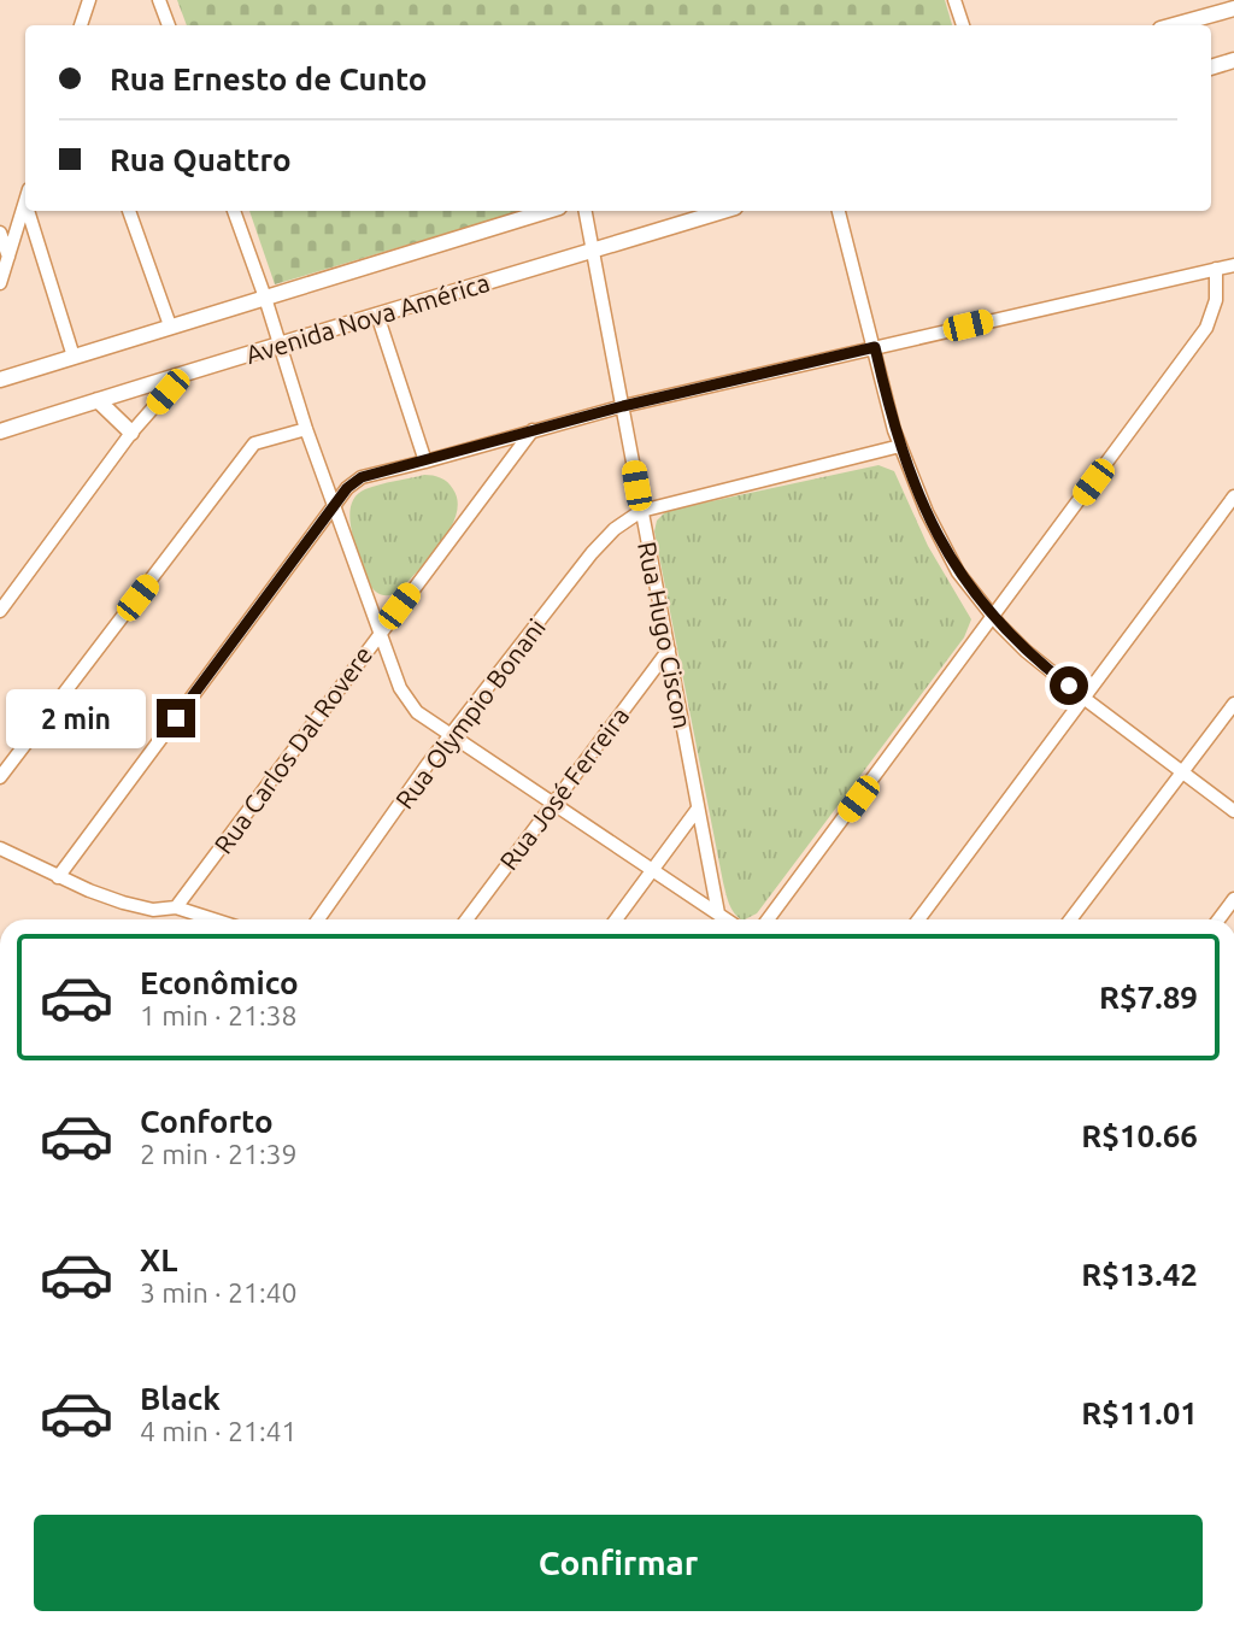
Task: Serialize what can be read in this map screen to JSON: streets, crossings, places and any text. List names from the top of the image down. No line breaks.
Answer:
{"streets":{"street":["Avenida Nova América","Rua Hugo Ciscon","Rua Olympio Bonani","Rua Carlos Dal Rovere","Rua José Ferreira"]},"crossings":[["Avenida Nova América","Rua Hugo Ciscon"],["Rua Hugo Ciscon","Rua Olympio Bonani"],["Rua Hugo Ciscon","Rua José Ferreira"]],"page":{"banner":["Rua Ernesto de Cunto","Rua Quattro"],"bubble":"2 min","list":[{"name":"Econômico","note":"1 min · 21:38","value":"R$7.89"},{"name":"Conforto","note":"2 min · 21:39","value":"R$10.66"},{"name":"XL","note":"3 min · 21:40","value":"R$13.42"},{"name":"Black","note":"4 min · 21:41","value":"R$11.01"}],"buttons":"Confirmar"}}
